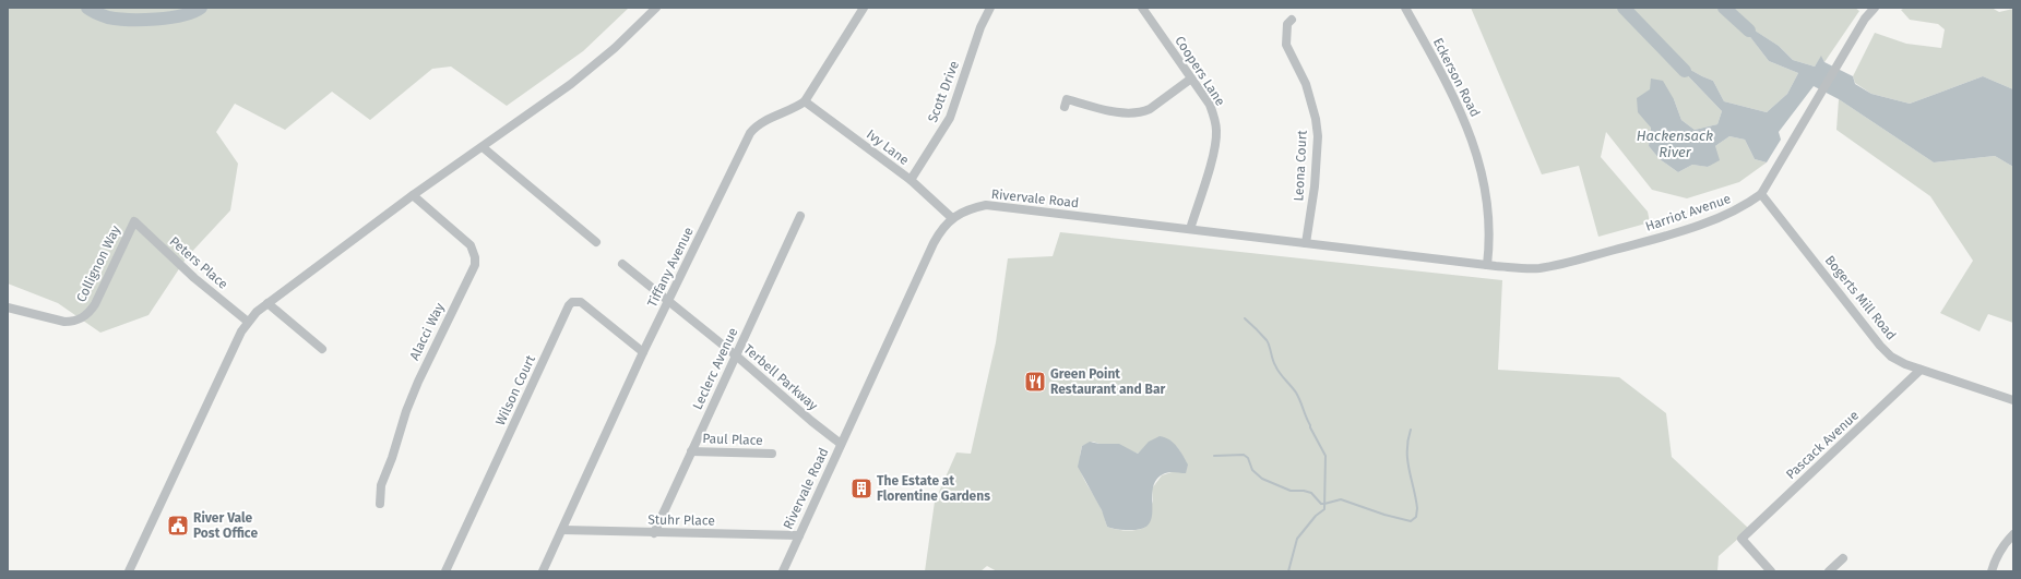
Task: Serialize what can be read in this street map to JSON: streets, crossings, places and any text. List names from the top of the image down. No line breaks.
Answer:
{"streets":{"street":["Coopers Lane","Eckerson Road","Scott Drive","Ivy Lane","Leona Court","Rivervale Road","Harriot Avenue","Peters Place","Collignon Way","Tiffany Avenue","Bogerts Mill Road","Alacci Way","Leclerc Avenue","Terbell Parkway","Wilson Court","Paul Place","Pascack Avenue","Stuhr Place"]},"crossings":[["Coopers Lane","Rivervale Road"],["Eckerson Road","Harriot Avenue"],["Scott Drive","Ivy Lane"],["Ivy Lane","Rivervale Road"],["Ivy Lane","Tiffany Avenue"],["Leona Court","Rivervale Road"],["Rivervale Road","Harriot Avenue"],["Rivervale Road","Terbell Parkway"],["Rivervale Road","Stuhr Place"],["Harriot Avenue","Bogerts Mill Road"],["Peters Place","Collignon Way"],["Tiffany Avenue","Terbell Parkway"],["Tiffany Avenue","Wilson Court"],["Tiffany Avenue","Stuhr Place"],["Bogerts Mill Road","Pascack Avenue"],["Leclerc Avenue","Terbell Parkway"],["Leclerc Avenue","Paul Place"],["Leclerc Avenue","Stuhr Place"]],"water":["Hackensack River"],"places":{"restaurant":["Green Point Restaurant and Bar"],"building":["The Estate at Florentine Gardens"],"public building":["River Vale Post Office"]}}
